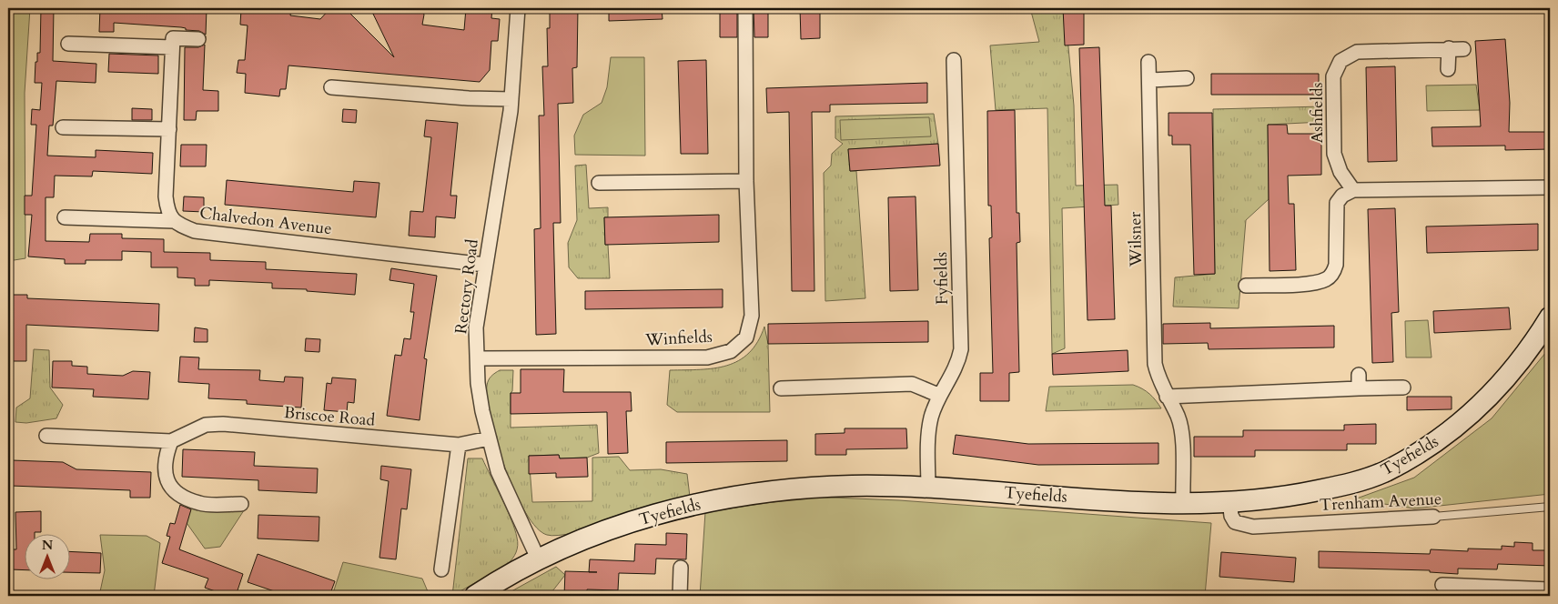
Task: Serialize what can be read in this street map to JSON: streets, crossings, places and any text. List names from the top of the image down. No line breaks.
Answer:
{"streets":{"street":["Ashfields","Chalvedon Avenue","Wilsner","Fyfields","Rectory Road","Winfields","Briscoe Road","Tyefields","Trenham Avenue"]},"crossings":[["Chalvedon Avenue","Rectory Road"],["Wilsner","Tyefields"],["Fyfields","Tyefields"],["Rectory Road","Winfields"],["Rectory Road","Briscoe Road"],["Rectory Road","Tyefields"],["Tyefields","Trenham Avenue"]],"north":"top"}
